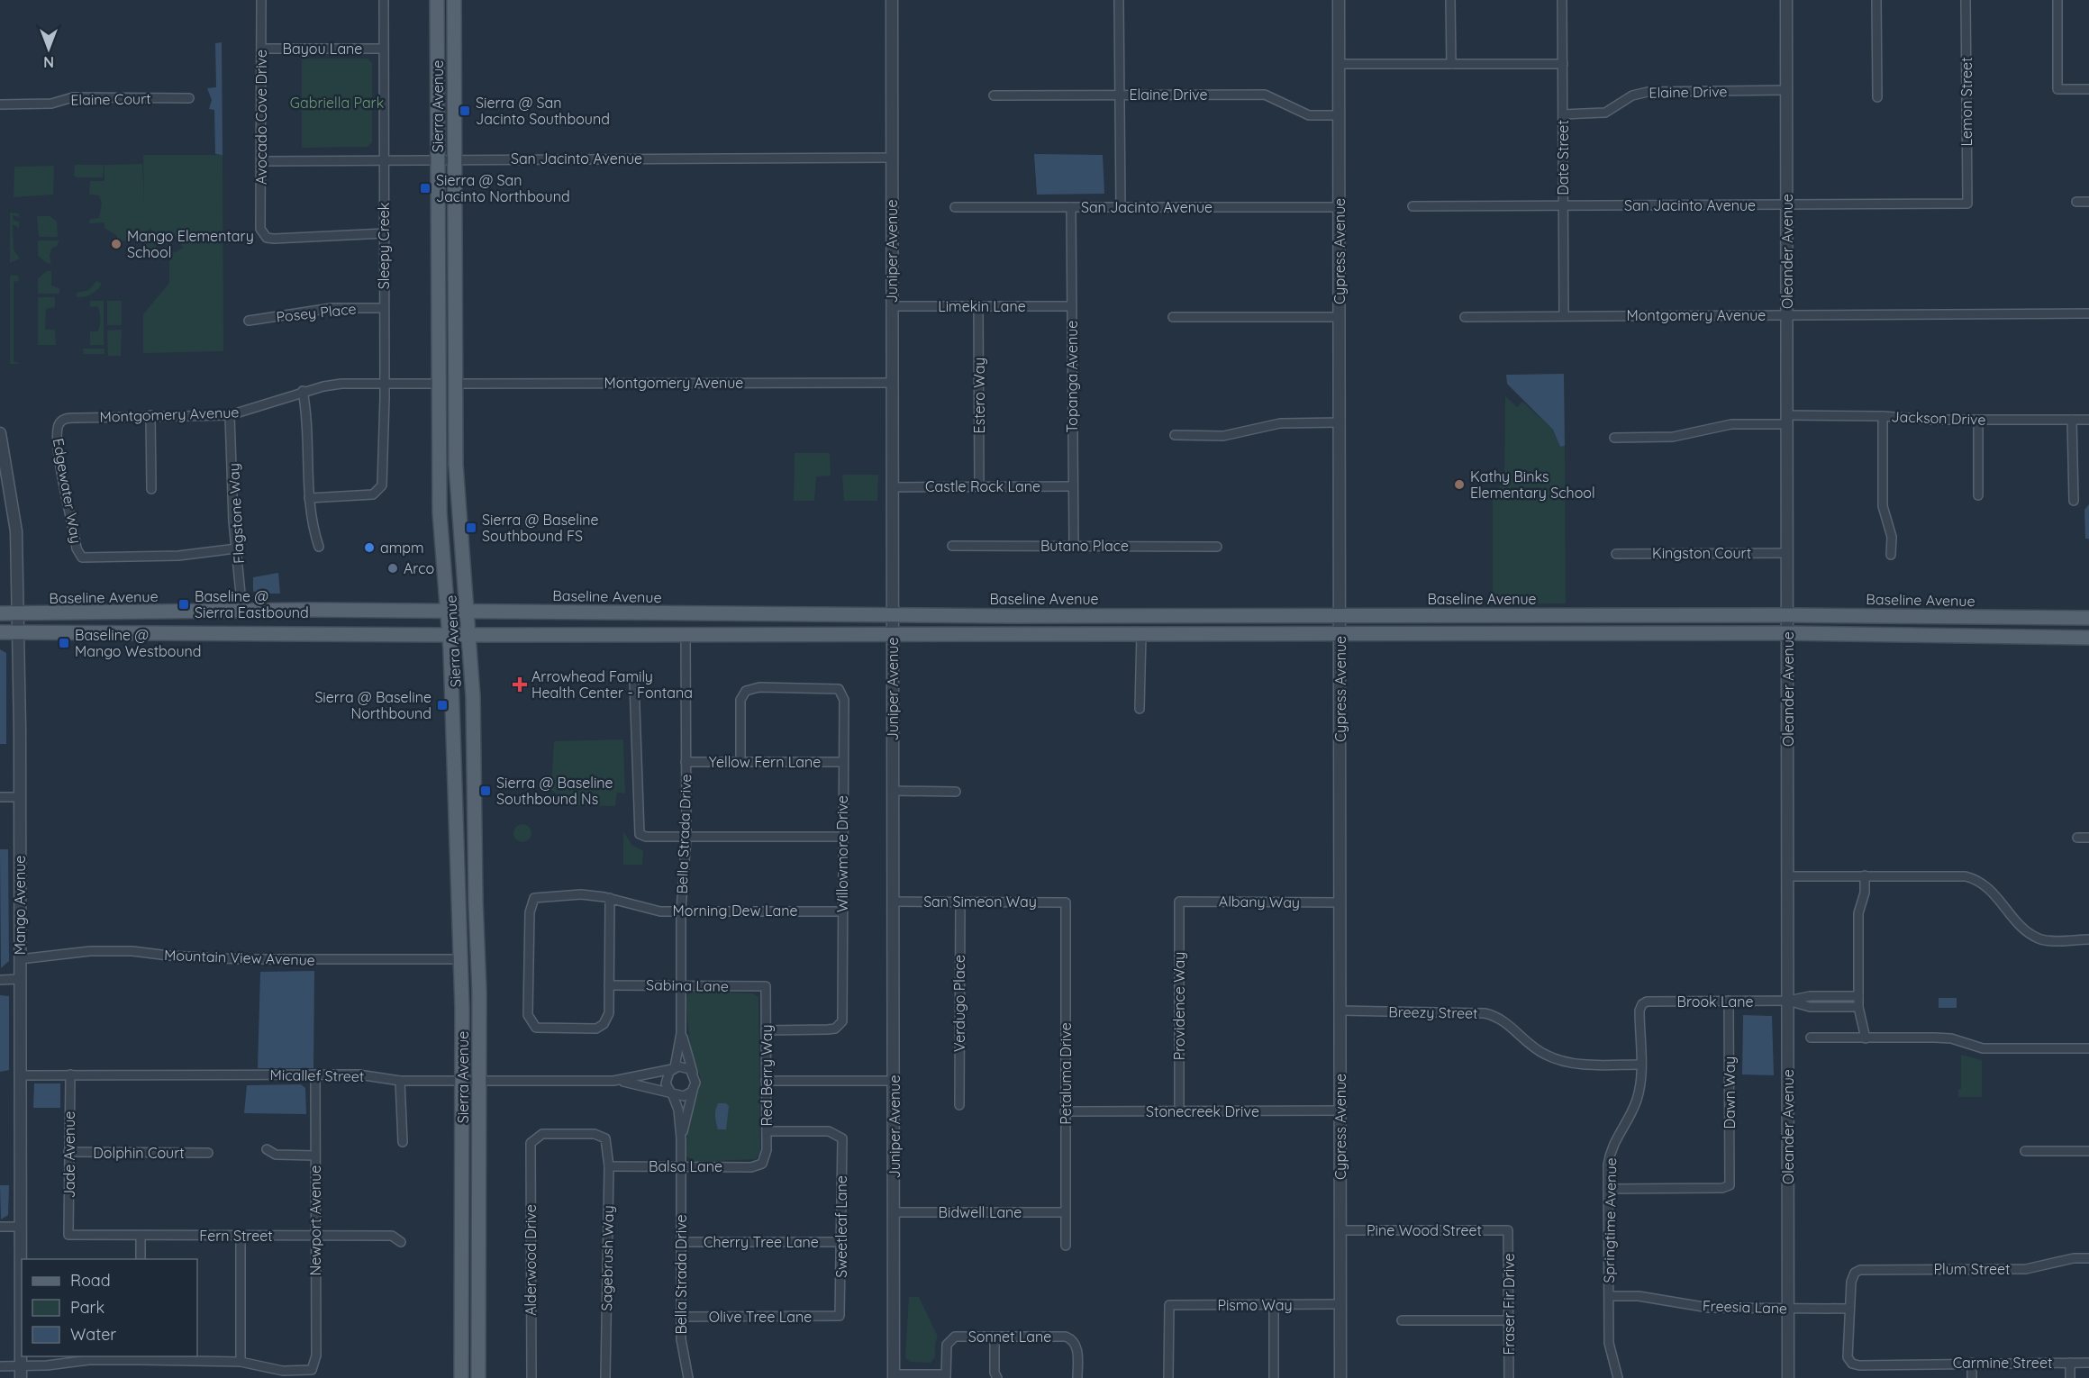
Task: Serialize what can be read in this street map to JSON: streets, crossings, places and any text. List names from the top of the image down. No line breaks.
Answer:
{"streets":{"main road":["Sierra Avenue","Baseline Avenue"],"street":["Bayou Lane","Elaine Drive","Elaine Court","Lemon Street","Avocado Cove Drive","Date Street","San Jacinto Avenue","Sleepy Creek","Juniper Avenue","Cypress Avenue","Oleander Avenue","Limekin Lane","Posey Place","Montgomery Avenue","Topanga Avenue","Estero Way","Jackson Drive","Castle Rock Lane","Edgewater Way","Flagstone Way","Butano Place","Kingston Court","Yellow Fern Lane","Bella Strada Drive","Willowmore Drive","San Simeon Way","Albany Way","Mango Avenue","Morning Dew Lane","Mountain View Avenue","Sabina Lane","Brook Lane","Verdugo Place","Providence Way","Breezy Street","Petaluma Drive","Micallef Street","Red Berry Way","Dawn Way","Stonecreek Drive","Dolphin Court","Jade Avenue","Balsa Lane","Bidwell Lane","Newport Avenue","Springtime Avenue","Sweetleaf Lane","Pine Wood Street","Fern Street","Cherry Tree Lane","Sagebrush Way","Alderwood Drive","Plum Street","Fraser Fir Drive","Pismo Way","Freesia Lane","Olive Tree Lane","Sonnet Lane","Carmine Street"]},"crossings":[["Bayou Lane","Avocado Cove Drive"],["Bayou Lane","Sleepy Creek"],["Elaine Drive","Date Street"],["Elaine Drive","Cypress Avenue"],["Elaine Drive","Oleander Avenue"],["Lemon Street","San Jacinto Avenue"],["Sierra Avenue","San Jacinto Avenue"],["Sierra Avenue","Montgomery Avenue"],["Sierra Avenue","Baseline Avenue"],["Sierra Avenue","Mountain View Avenue"],["Sierra Avenue","Micallef Street"],["Avocado Cove Drive","San Jacinto Avenue"],["Avocado Cove Drive","Sleepy Creek"],["Date Street","San Jacinto Avenue"],["Date Street","Montgomery Avenue"],["San Jacinto Avenue","Sleepy Creek"],["San Jacinto Avenue","Juniper Avenue"],["San Jacinto Avenue","Cypress Avenue"],["San Jacinto Avenue","Oleander Avenue"],["San Jacinto Avenue","Topanga Avenue"],["Sleepy Creek","Posey Place"],["Sleepy Creek","Montgomery Avenue"],["Juniper Avenue","Limekin Lane"],["Juniper Avenue","Montgomery Avenue"],["Juniper Avenue","Castle Rock Lane"],["Juniper Avenue","Baseline Avenue"],["Juniper Avenue","San Simeon Way"],["Juniper Avenue","Bidwell Lane"],["Cypress Avenue","Baseline Avenue"],["Cypress Avenue","Albany Way"],["Cypress Avenue","Breezy Street"],["Cypress Avenue","Stonecreek Drive"],["Cypress Avenue","Pine Wood Street"],["Cypress Avenue","Pismo Way"],["Oleander Avenue","Montgomery Avenue"],["Oleander Avenue","Jackson Drive"],["Oleander Avenue","Kingston Court"],["Oleander Avenue","Baseline Avenue"],["Oleander Avenue","Brook Lane"],["Oleander Avenue","Freesia Lane"],["Limekin Lane","Topanga Avenue"],["Limekin Lane","Estero Way"],["Montgomery Avenue","Edgewater Way"],["Montgomery Avenue","Flagstone Way"],["Topanga Avenue","Castle Rock Lane"],["Topanga Avenue","Butano Place"],["Estero Way","Castle Rock Lane"],["Edgewater Way","Flagstone Way"],["Flagstone Way","Baseline Avenue"],["Baseline Avenue","Mango Avenue"],["Yellow Fern Lane","Bella Strada Drive"],["Yellow Fern Lane","Willowmore Drive"],["Bella Strada Drive","Morning Dew Lane"],["Bella Strada Drive","Sabina Lane"],["Bella Strada Drive","Micallef Street"],["Bella Strada Drive","Balsa Lane"],["Bella Strada Drive","Cherry Tree Lane"],["Bella Strada Drive","Olive Tree Lane"],["Willowmore Drive","Morning Dew Lane"],["Willowmore Drive","Red Berry Way"],["San Simeon Way","Verdugo Place"],["San Simeon Way","Petaluma Drive"],["Albany Way","Providence Way"],["Mango Avenue","Mountain View Avenue"],["Mango Avenue","Micallef Street"],["Morning Dew Lane","Sabina Lane"],["Sabina Lane","Red Berry Way"],["Brook Lane","Dawn Way"],["Brook Lane","Springtime Avenue"],["Providence Way","Stonecreek Drive"],["Breezy Street","Springtime Avenue"],["Petaluma Drive","Stonecreek Drive"],["Petaluma Drive","Bidwell Lane"],["Micallef Street","Jade Avenue"],["Micallef Street","Newport Avenue"],["Red Berry Way","Balsa Lane"],["Red Berry Way","Sweetleaf Lane"],["Dawn Way","Springtime Avenue"],["Dolphin Court","Jade Avenue"],["Jade Avenue","Fern Street"],["Balsa Lane","Sagebrush Way"],["Newport Avenue","Fern Street"],["Springtime Avenue","Freesia Lane"],["Sweetleaf Lane","Cherry Tree Lane"],["Sweetleaf Lane","Olive Tree Lane"],["Pine Wood Street","Fraser Fir Drive"],["Sagebrush Way","Alderwood Drive"],["Plum Street","Freesia Lane"],["Plum Street","Carmine Street"],["Freesia Lane","Carmine Street"]],"parks":["Gabriella Park"],"places":{"transit":["Sierra @ San Jacinto Southbound","Sierra @ San Jacinto Northbound","Sierra @ Baseline Southbound FS","Baseline @ Sierra Eastbound","Baseline @ Mango Westbound","Sierra @ Baseline Northbound","Sierra @ Baseline Southbound Ns"],"other":["Mango Elementary School","Kathy Binks Elementary School","ampm","Arco"],"health":["Arrowhead Family Health Center - Fontana"]},"legend":["Road","Park","Water"],"north":"bottom"}
